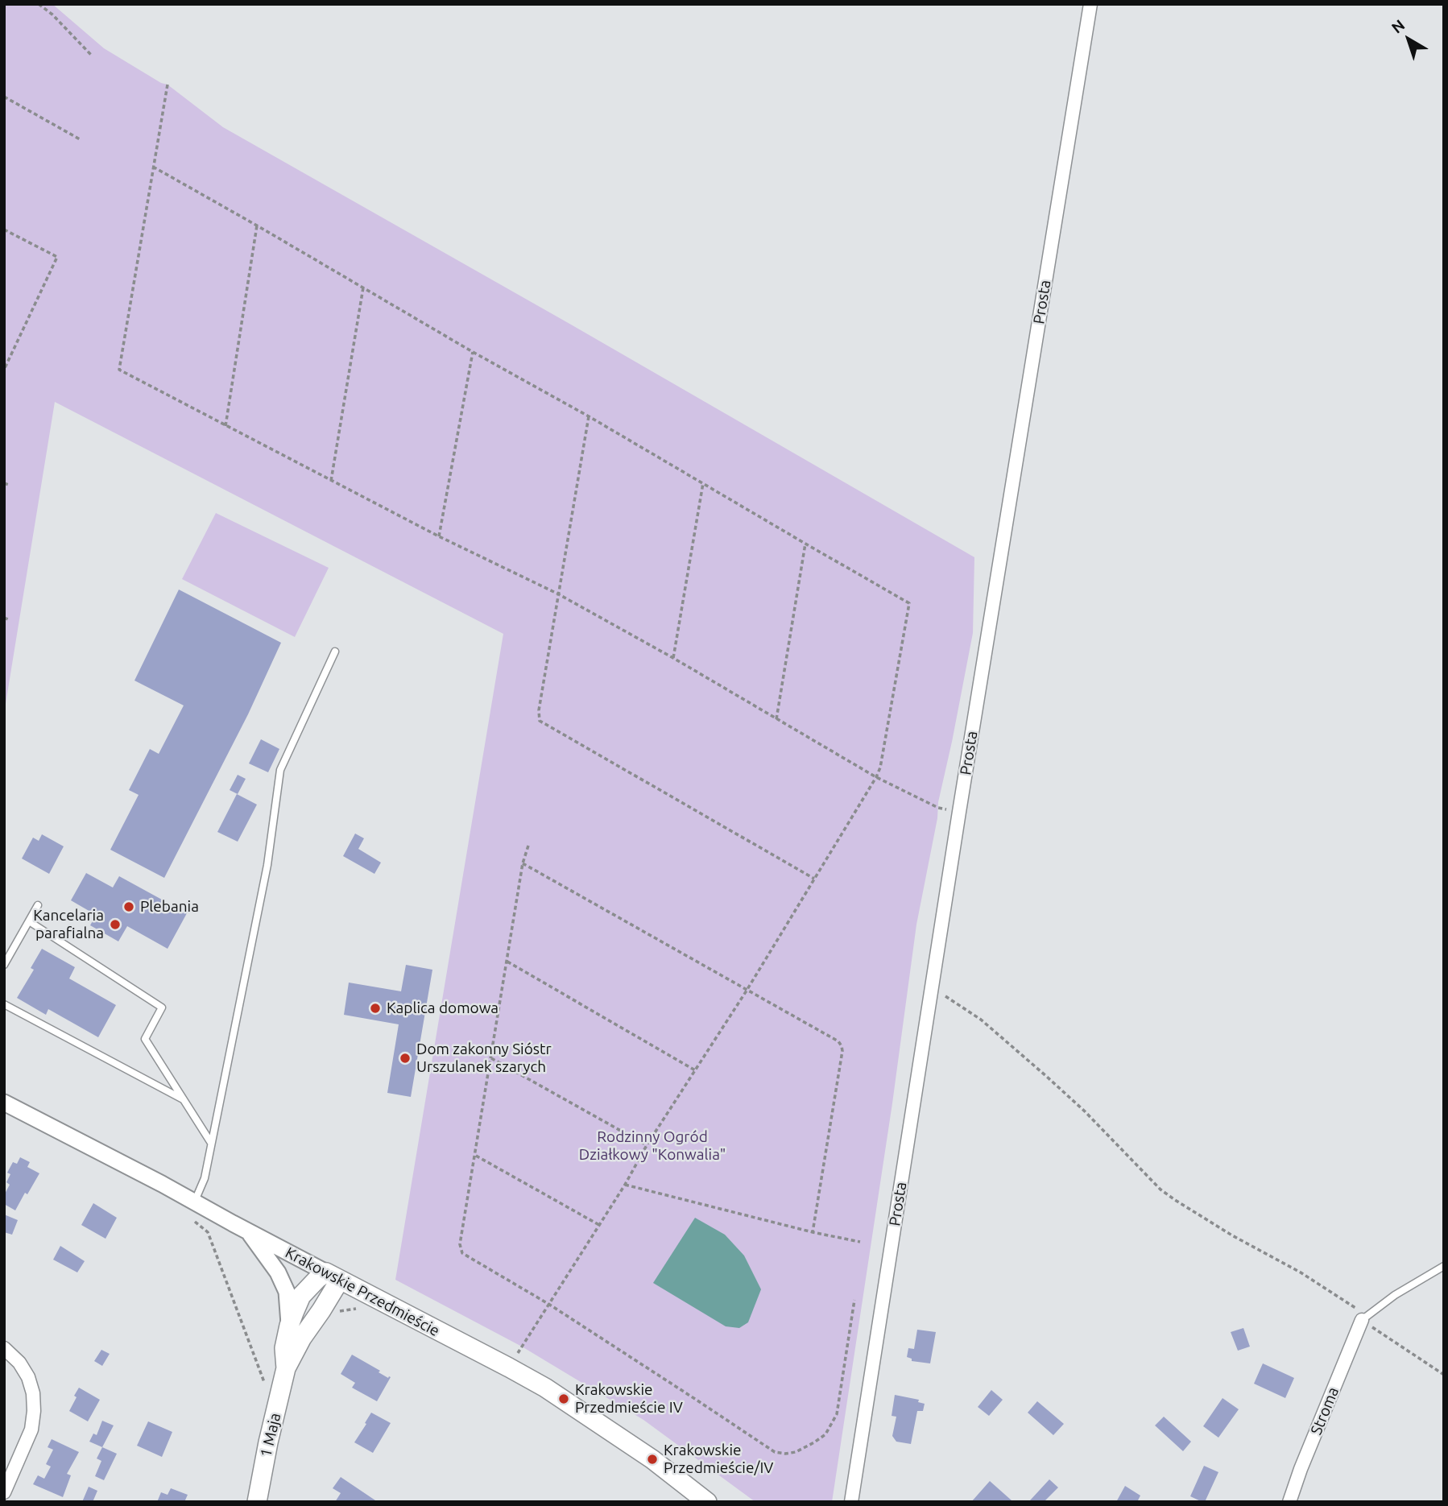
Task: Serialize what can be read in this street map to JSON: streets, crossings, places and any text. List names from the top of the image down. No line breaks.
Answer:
{"streets":{"main road":["Krakowskie Przedmieście","1 Maja"],"street":["Prosta","Stroma"]},"crossings":[["Krakowskie Przedmieście","1 Maja"]],"parks":["Rodzinny Ogród Działkowy \"Konwalia\""],"places":["Plebania","Kancelaria parafialna","Kaplica domowa","Dom zakonny Sióstr Urszulanek szarych","Krakowskie Przedmieście IV","Krakowskie Przedmieście/IV"],"north":"top left"}
